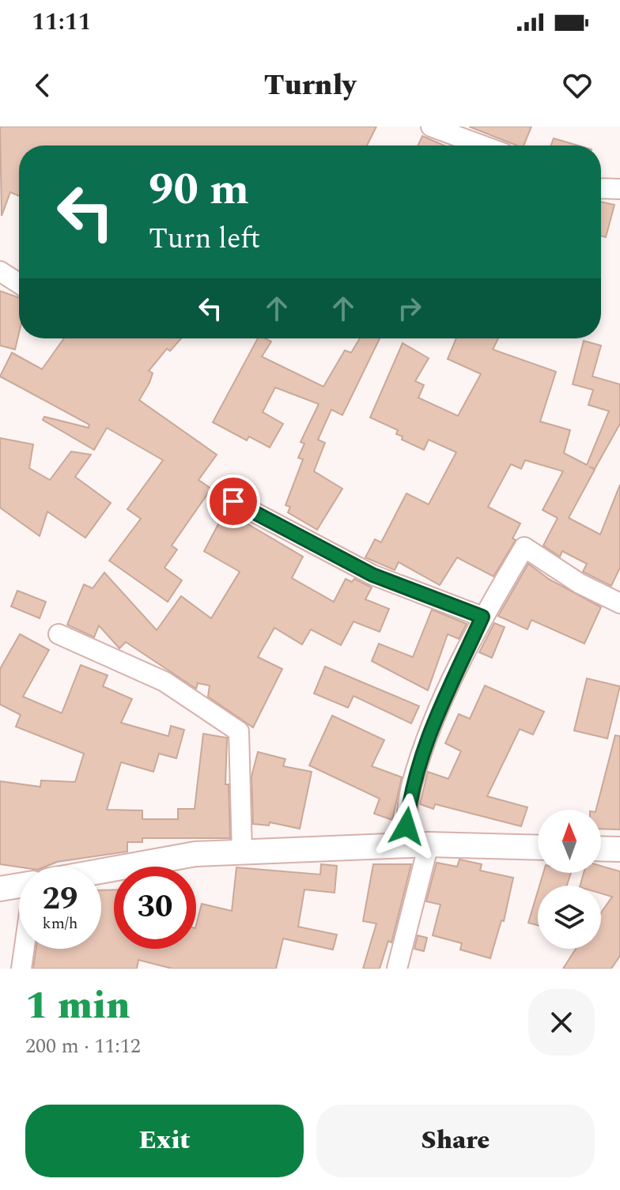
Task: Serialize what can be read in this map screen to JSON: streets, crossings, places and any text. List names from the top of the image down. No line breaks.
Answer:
{"north":"top","page":{"status":"11:11","header":"Turnly","turn":["90 m","Turn left"],"speed":"29 km/h","limit":"30","heading":["1 min","200 m · 11:12"],"buttons":["Exit","Share"]}}
